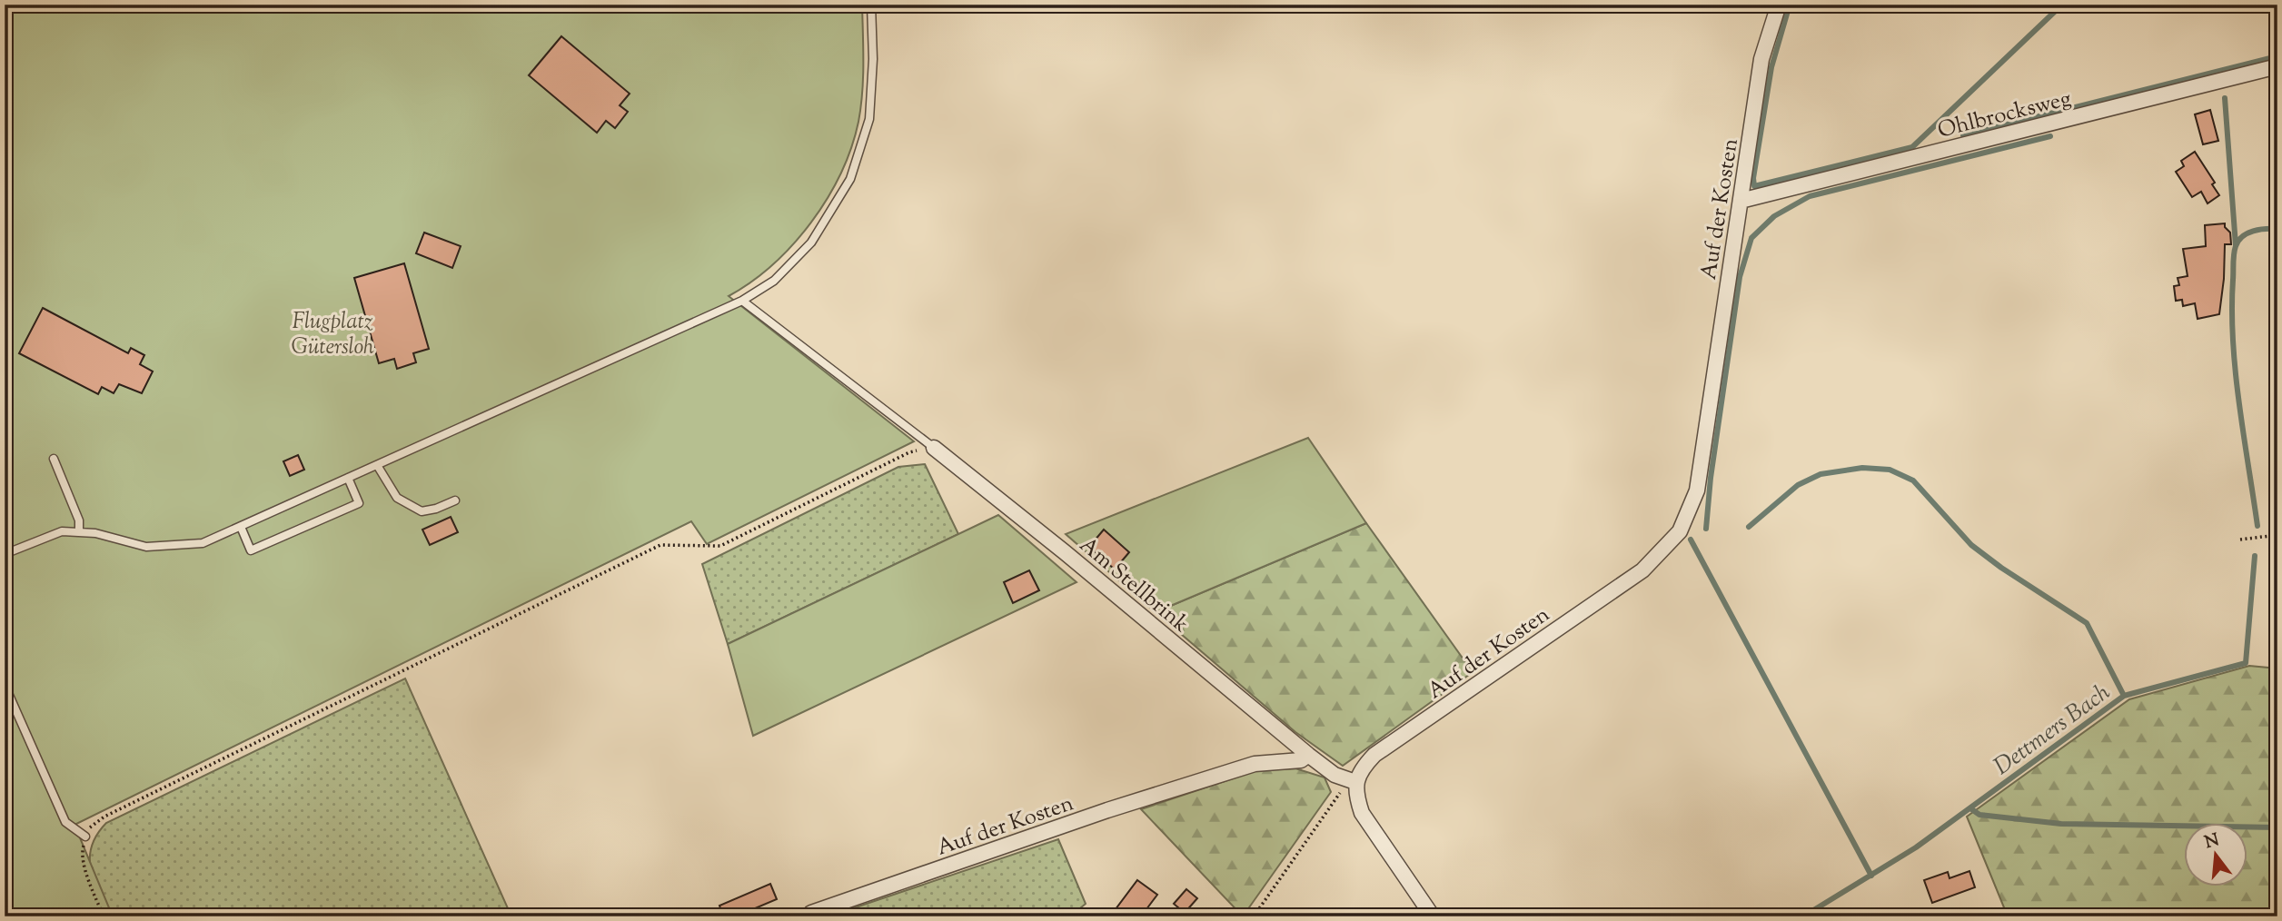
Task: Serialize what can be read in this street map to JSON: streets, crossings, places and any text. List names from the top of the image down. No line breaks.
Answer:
{"streets":{"street":["Ohlbrocksweg","Auf der Kosten","Am Stellbrink"]},"crossings":[["Ohlbrocksweg","Auf der Kosten"],["Auf der Kosten","Am Stellbrink"]],"water":["Dettmers Bach"],"parks":["Flugplatz Gütersloh"],"north":"top"}
